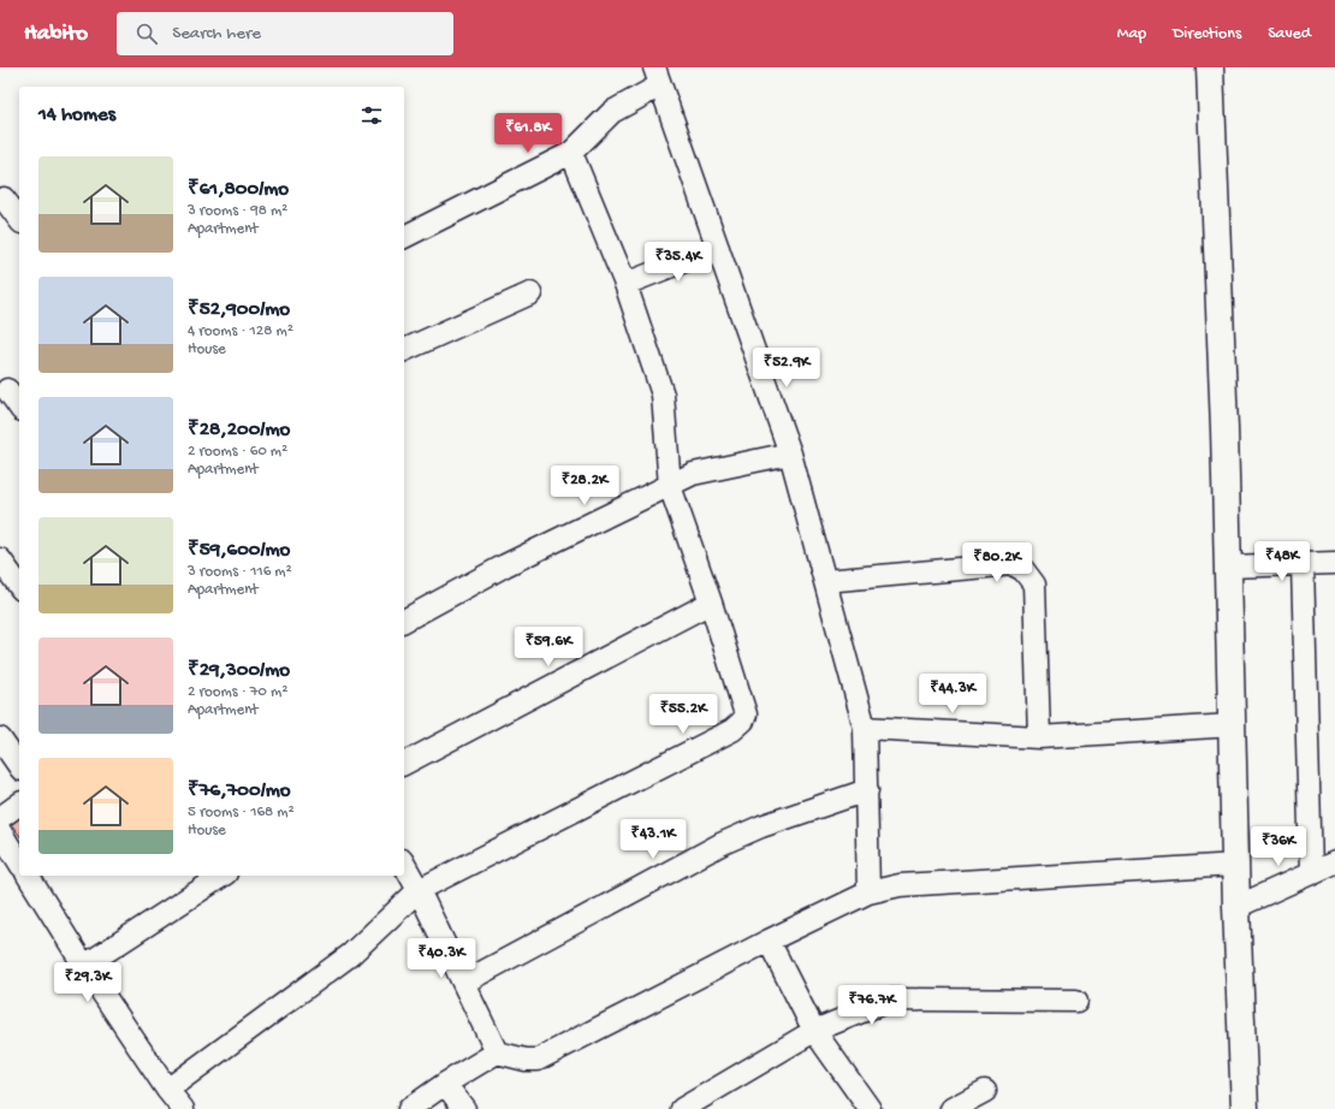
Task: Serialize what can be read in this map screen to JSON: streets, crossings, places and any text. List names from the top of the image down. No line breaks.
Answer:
{"page":{"header":"Habito","search":"Search here","nav":["Map","Directions","Saved"],"heading":"14 homes","price":["₹61.8K","₹35.4K","₹52.9K","₹28.2K","₹48K","₹80.2K","₹59.6K","₹44.3K","₹55.2K","₹43.1K","₹36K","₹40.3K","₹29.3K","₹76.7K"],"list":[{"name":"₹61,800/mo","note":"3 rooms · 98 m² · Apartment"},{"name":"₹52,900/mo","note":"4 rooms · 128 m² · House"},{"name":"₹28,200/mo","note":"2 rooms · 60 m² · Apartment"},{"name":"₹59,600/mo","note":"3 rooms · 116 m² · Apartment"},{"name":"₹29,300/mo","note":"2 rooms · 70 m² · Apartment"},{"name":"₹76,700/mo","note":"5 rooms · 168 m² · House"}]}}
